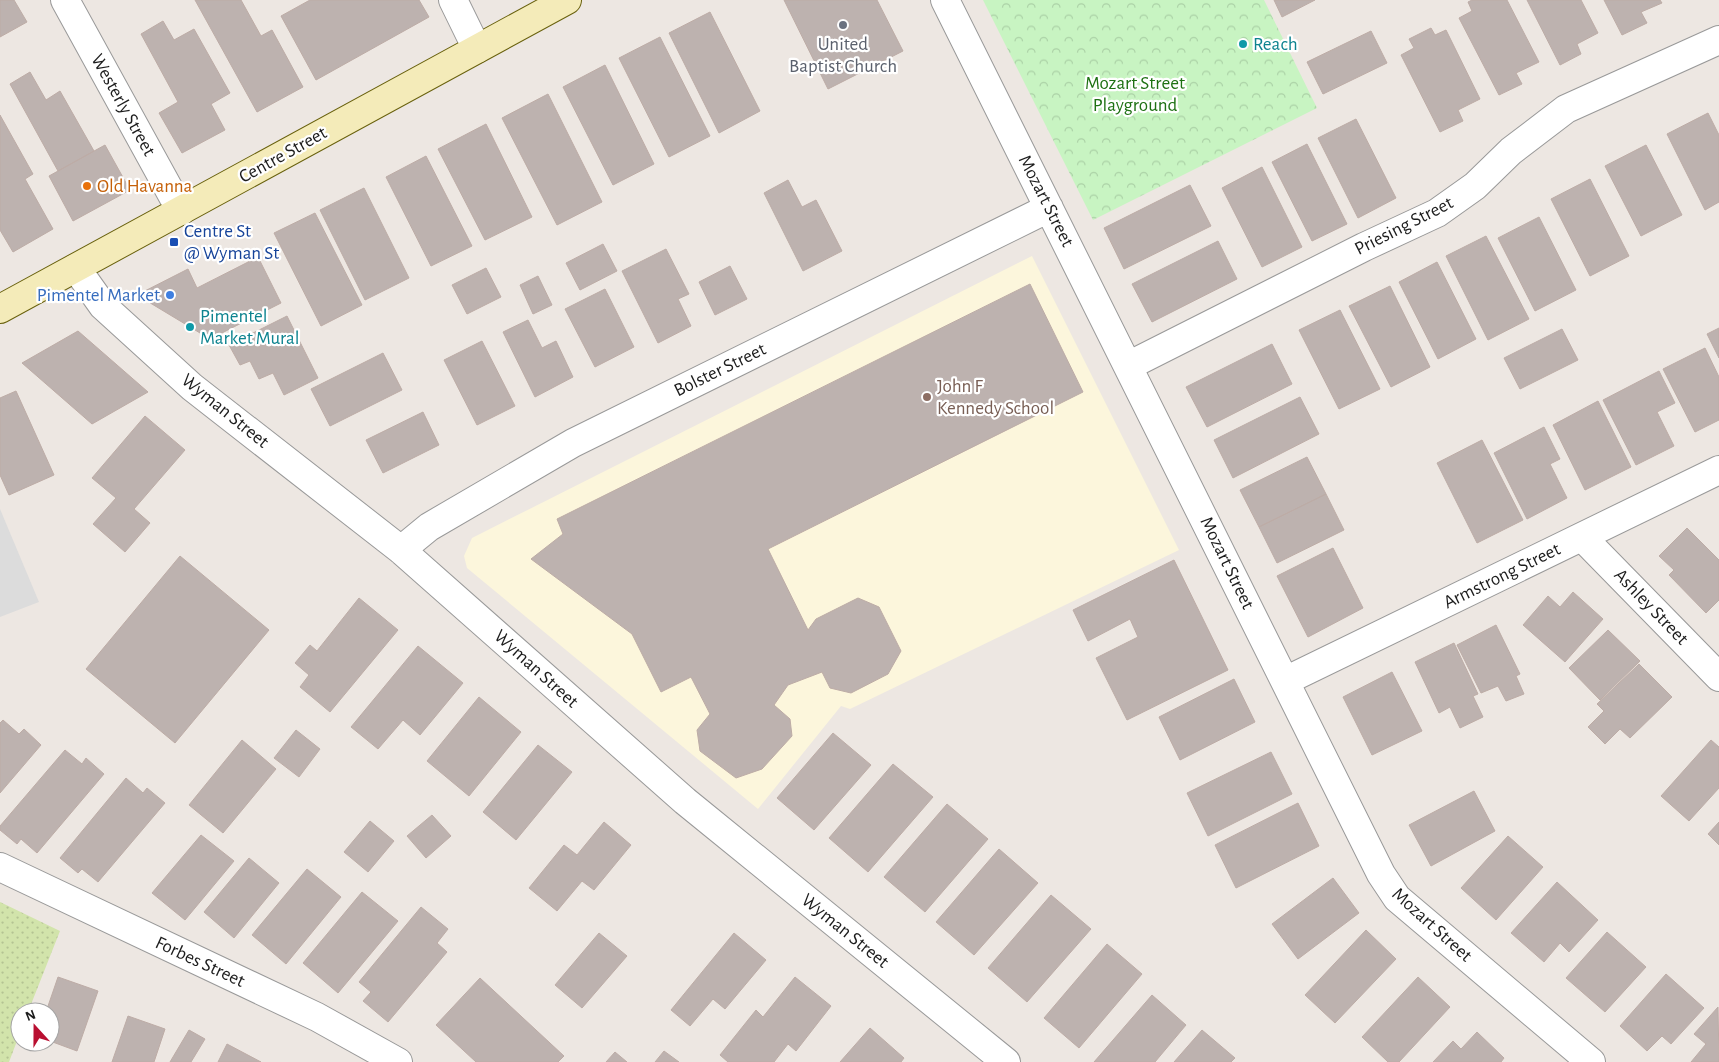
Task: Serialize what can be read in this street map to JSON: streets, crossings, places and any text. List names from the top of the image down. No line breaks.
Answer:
{"streets":{"main road":["Centre Street"],"street":["Westerly Street","Mozart Street","Priesing Street","Bolster Street","Wyman Street","Armstrong Street","Ashley Street","Forbes Street"]},"crossings":[["Westerly Street","Centre Street"],["Centre Street","Wyman Street"],["Mozart Street","Priesing Street"],["Mozart Street","Bolster Street"],["Mozart Street","Armstrong Street"],["Bolster Street","Wyman Street"],["Armstrong Street","Ashley Street"]],"parks":["Mozart Street Playground"],"places":{"other":["United Baptist Church","Reach","Old Havanna","Pimentel Market","Pimentel Market Mural","John F Kennedy School"],"transit":["Centre St @ Wyman St"]},"north":"top"}
